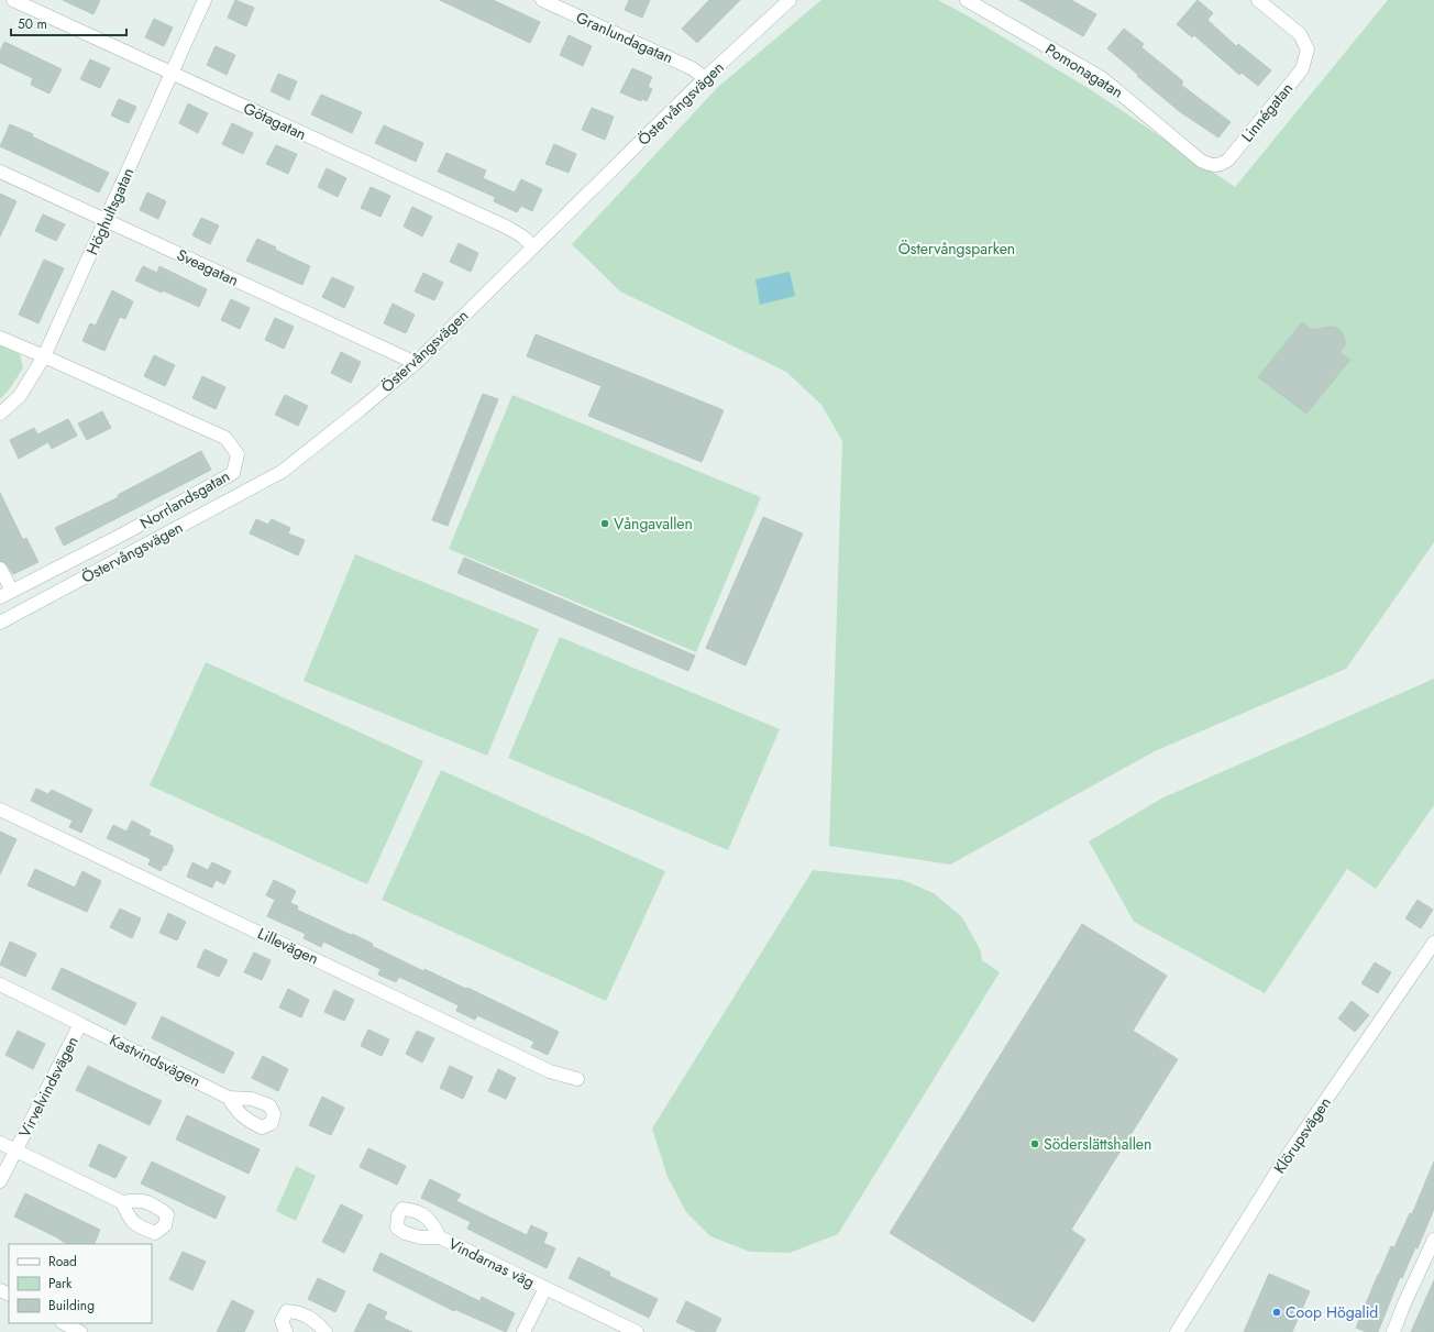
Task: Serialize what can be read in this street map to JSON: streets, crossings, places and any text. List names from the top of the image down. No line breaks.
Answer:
{"streets":{"street":["Granlundagatan","Pomonagatan","Östervångsvägen","Linnégatan","Götagatan","Höghultsgatan","Sveagatan","Norrlandsgatan","Lillevägen","Kastvindsvägen","Virvelvindsvägen","Klörupsvägen","Vindarnas väg"]},"crossings":[["Granlundagatan","Östervångsvägen"],["Pomonagatan","Linnégatan"],["Östervångsvägen","Götagatan"],["Östervångsvägen","Sveagatan"],["Götagatan","Höghultsgatan"],["Höghultsgatan","Sveagatan"],["Höghultsgatan","Norrlandsgatan"],["Kastvindsvägen","Virvelvindsvägen"]],"parks":["Östervångsparken"],"places":["Vångavallen","Söderslättshallen","Coop Högalid"],"legend":["Road","Park","Building"],"scale_bar":"50 m"}
